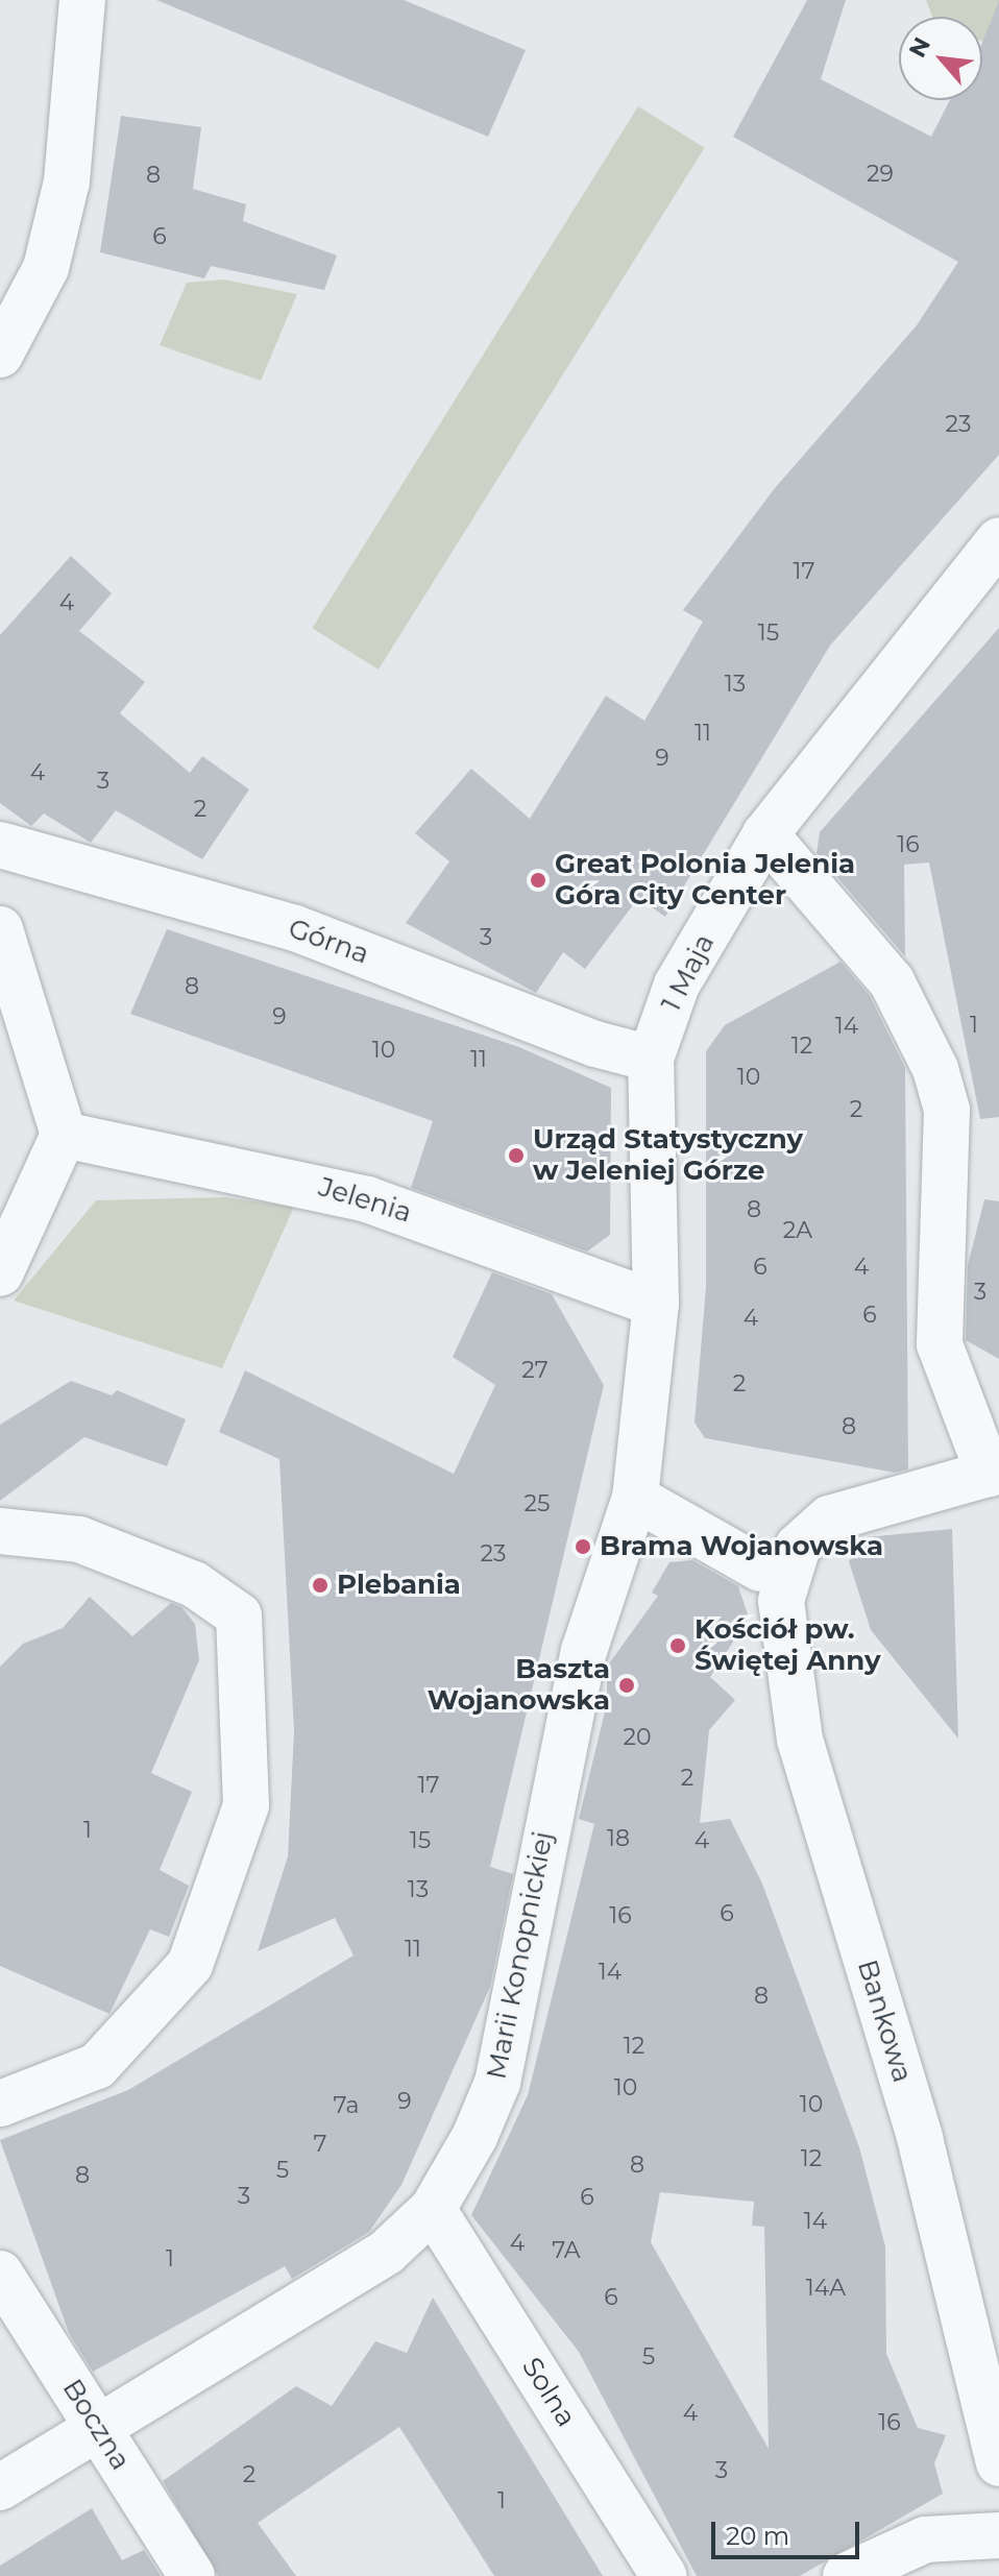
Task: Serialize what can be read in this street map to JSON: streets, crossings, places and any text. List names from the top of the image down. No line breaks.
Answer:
{"streets":{"street":["Górna","1 Maja","Jelenia","Marii Konopnickiej","Bankowa","Solna","Boczna"]},"crossings":[["Górna","1 Maja"],["1 Maja","Jelenia"],["1 Maja","Marii Konopnickiej"],["Marii Konopnickiej","Solna"],["Marii Konopnickiej","Boczna"]],"places":["Great Polonia Jelenia Góra City Center","Urząd Statystyczny w Jeleniej Górze","Brama Wojanowska","Plebania","Kościół pw. Świętej Anny","Baszta Wojanowska"],"house_numbers":["29","8","6","23","17","4","15","13","11","9","4","3","2","16","3","8","9","1","14","12","10","11","10","2","8","2A","6","4","3","6","4","27","2","8","25","23","20","2","17","1","18","15","4","13","6","16","11","14","8","12","10","9","10","7a","7","12","8","5","8","3","6","14","4","7A","1","14A","6","5","4","16","3","2","1"],"scale_bar":"20 m","north":"top left"}
